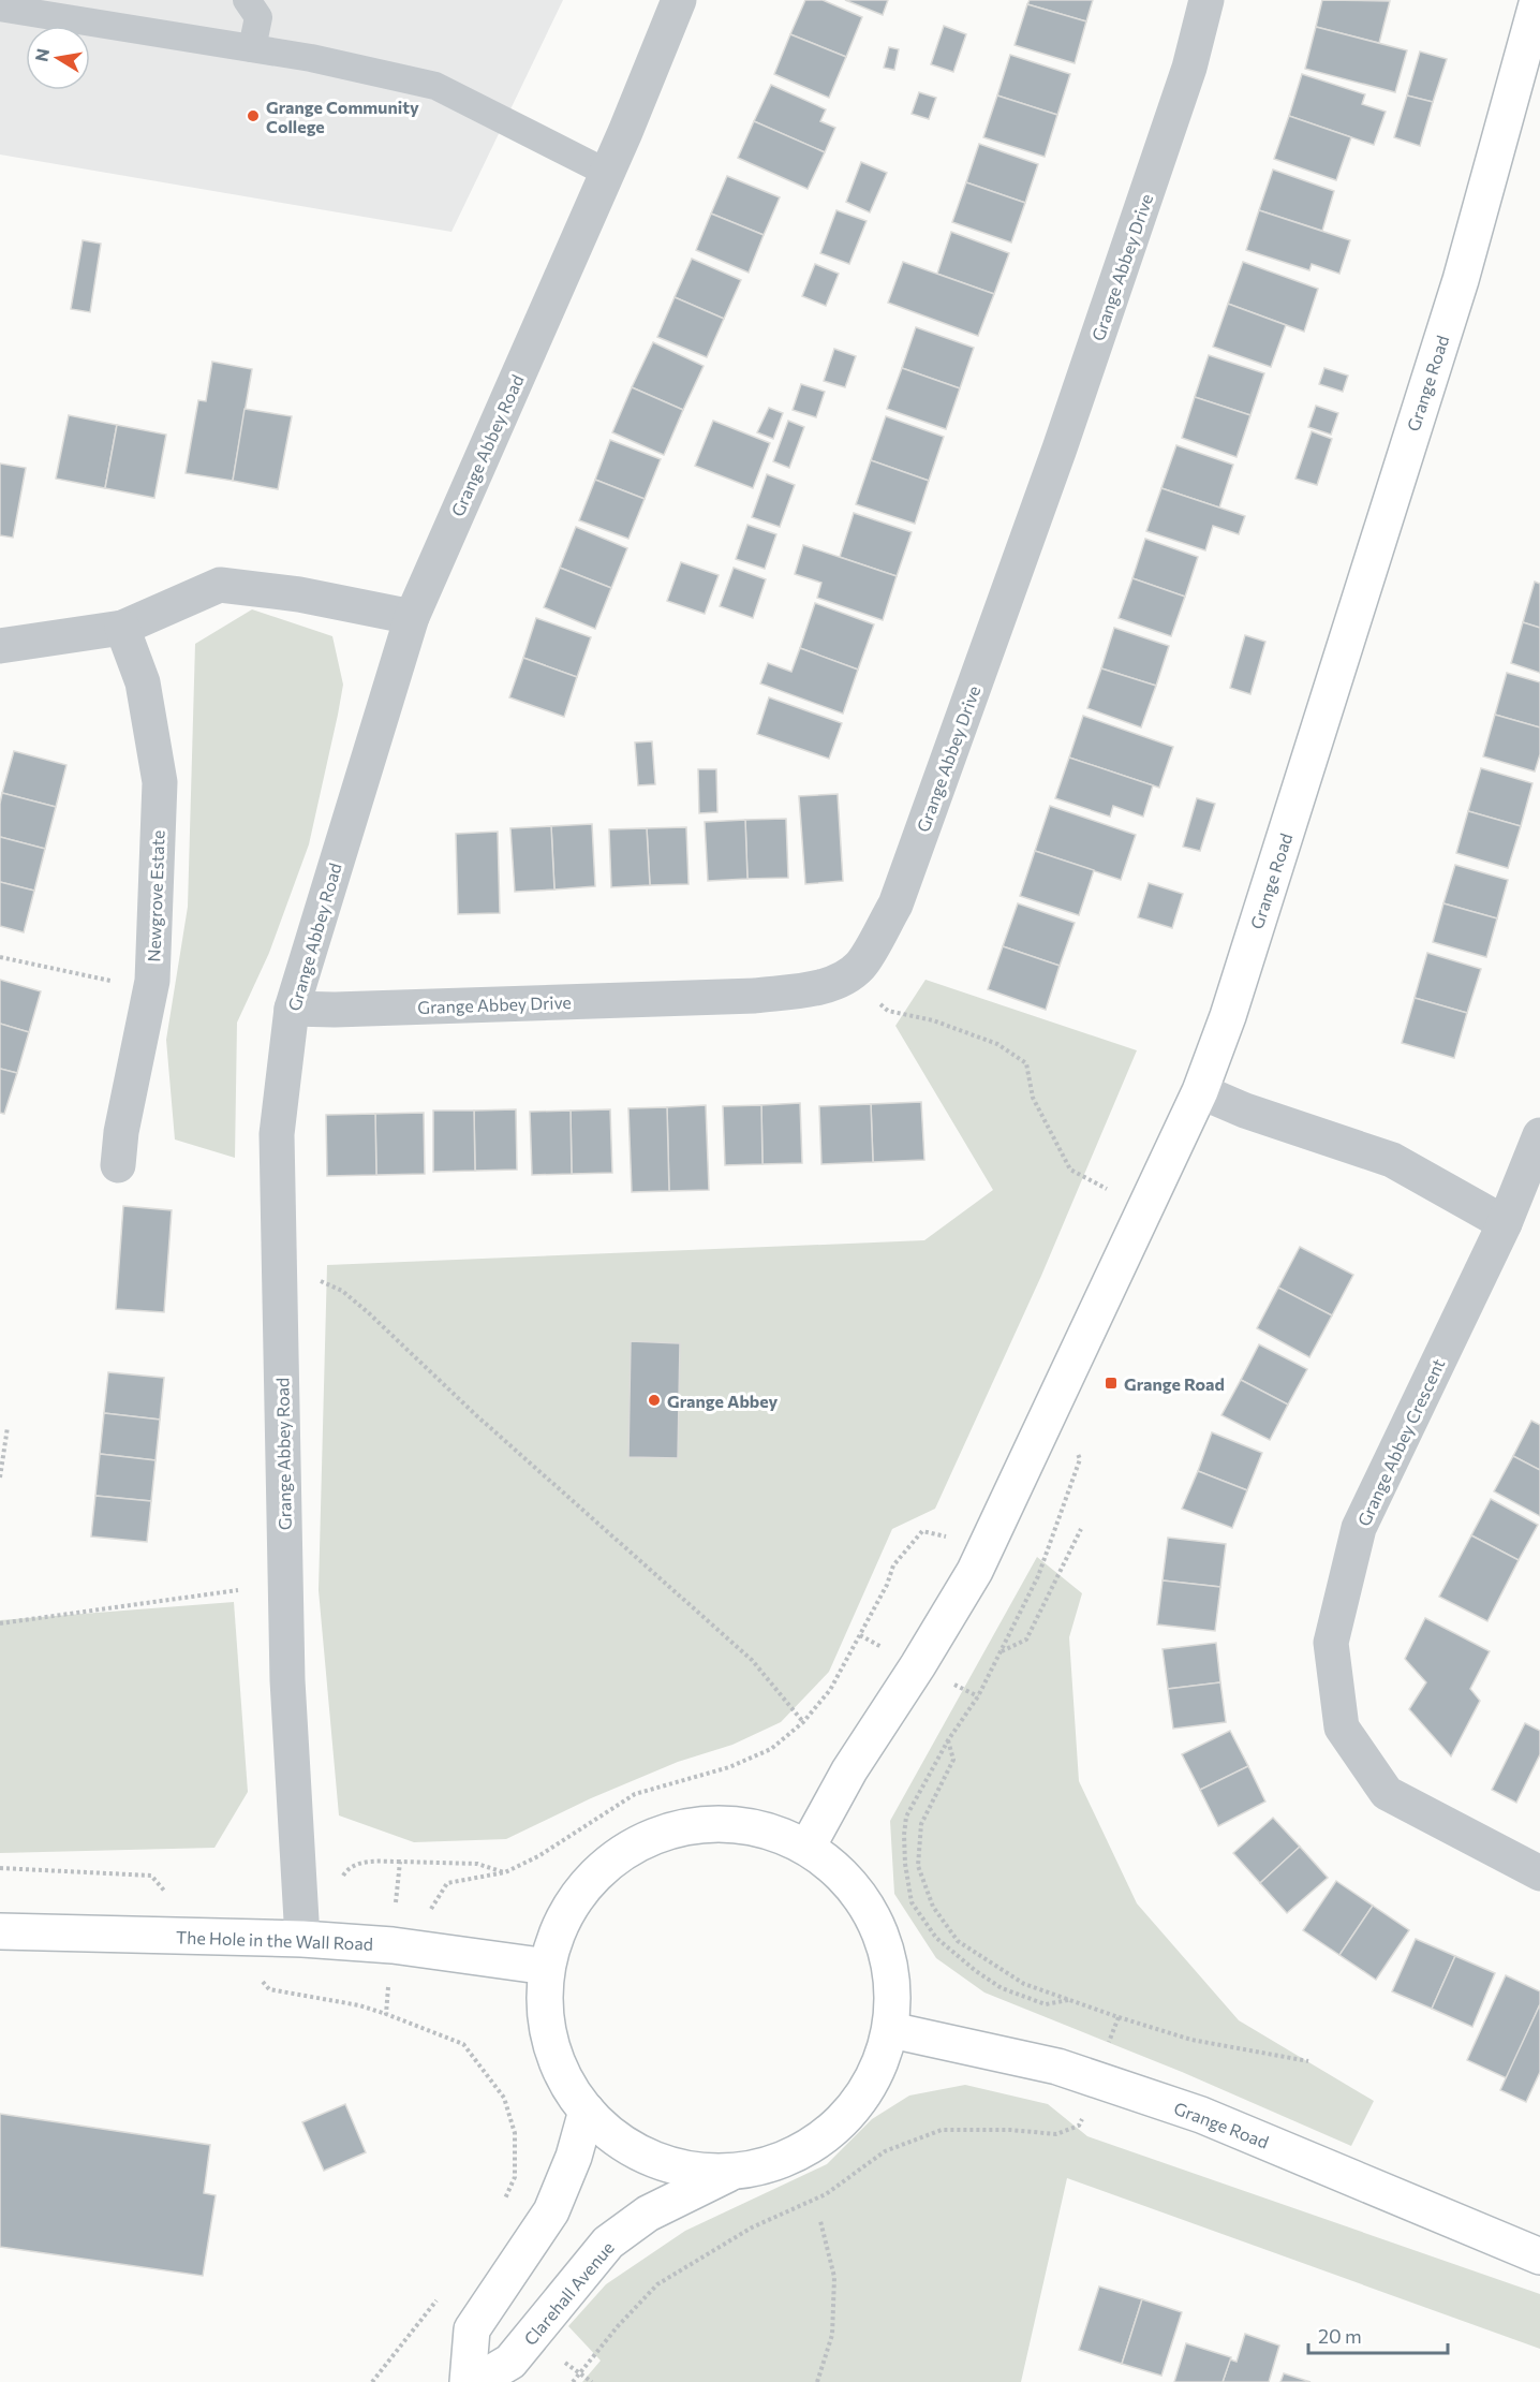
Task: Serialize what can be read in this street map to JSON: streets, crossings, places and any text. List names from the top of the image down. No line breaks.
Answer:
{"streets":{"main road":["Grange Road","The Hole in the Wall Road","Clarehall Avenue"],"street":["Grange Abbey Drive","Grange Abbey Road","Newgrove Estate","Grange Abbey Crescent"]},"crossings":[["Grange Abbey Drive","Grange Abbey Road"],["Grange Abbey Road","The Hole in the Wall Road"]],"places":{"other":["Grange Community College","Grange Abbey"],"transit":["Grange Road"]},"scale_bar":"20 m","north":"left"}
